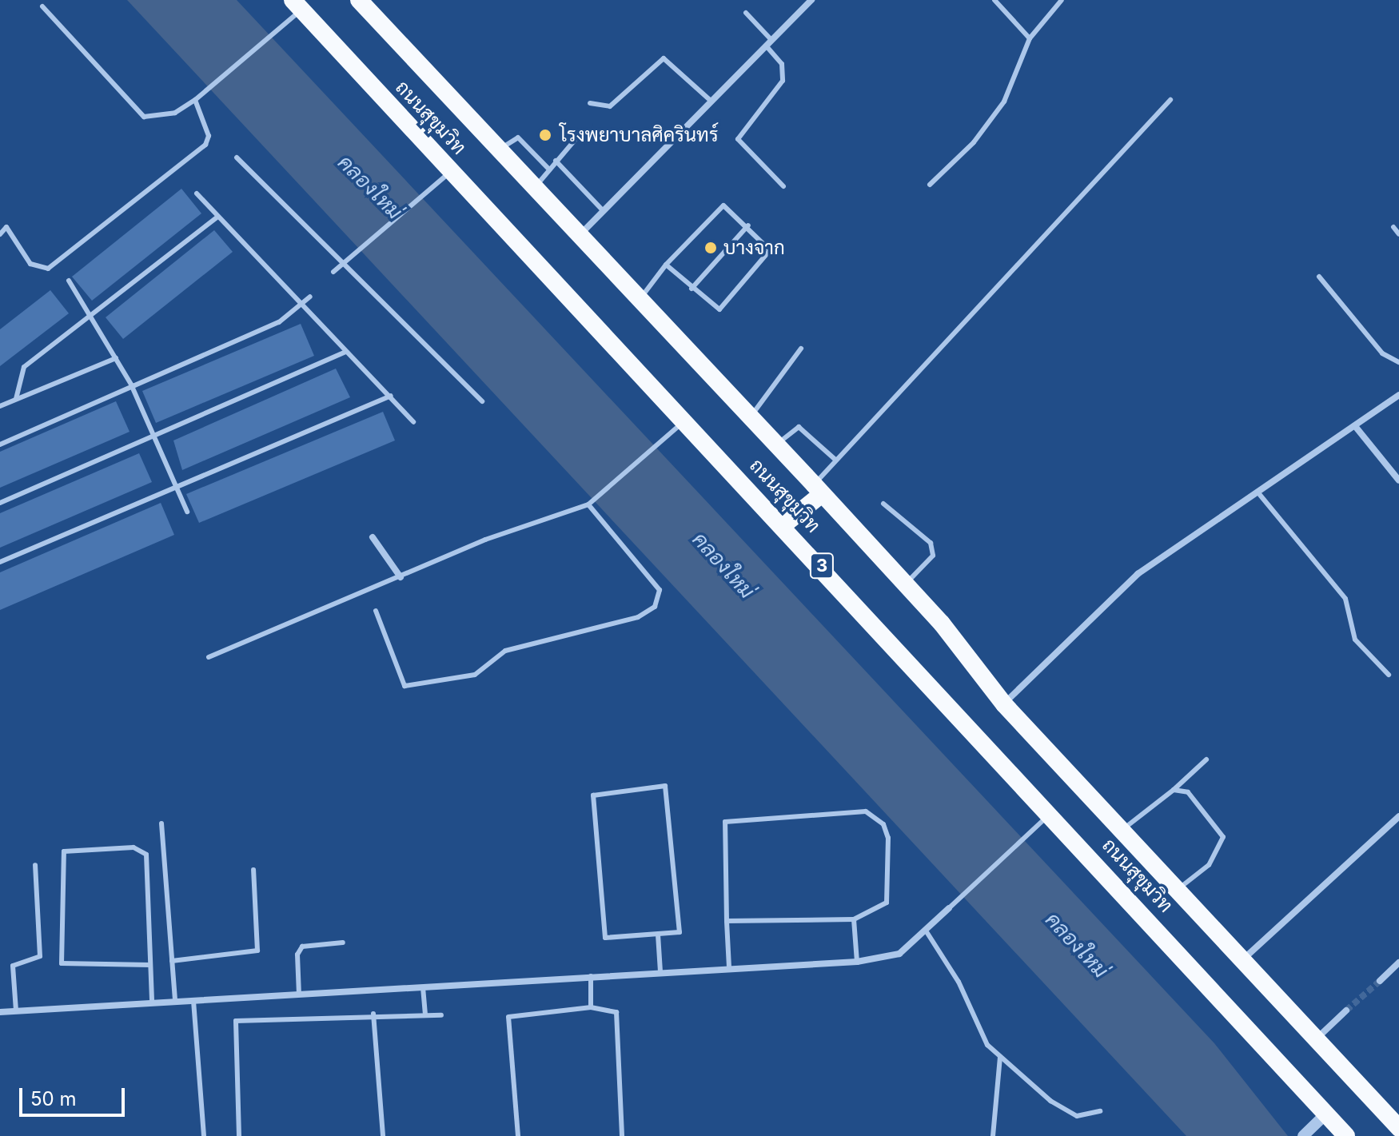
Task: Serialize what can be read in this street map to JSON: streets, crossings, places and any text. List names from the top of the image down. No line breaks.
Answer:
{"streets":{"highway":["ถนนสุขุมวิท","3"]},"water":["คลองใหม่"],"places":["โรงพยาบาลศิครินทร์","บางจาก"],"scale_bar":"50 m"}
